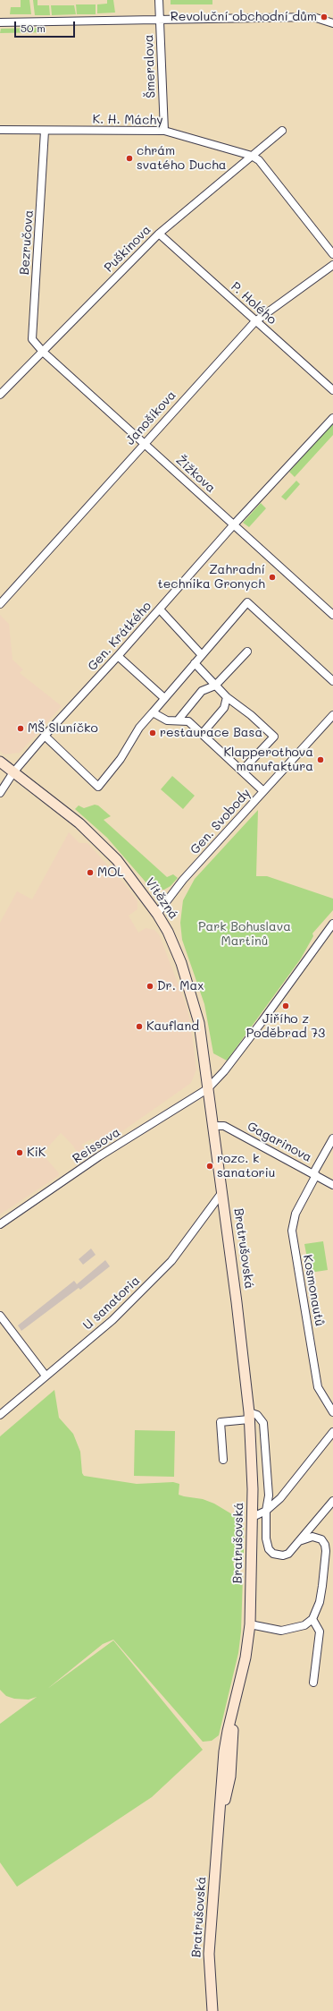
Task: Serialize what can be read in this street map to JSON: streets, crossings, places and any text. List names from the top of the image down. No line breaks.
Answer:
{"streets":{"main road":["Vítězná","Bratrušovská"],"street":["Šmeralova","K. H. Máchy","Bezručova","Puškinova","P. Holého","Janošíkova","Žižkova","Gen. Krátkého","Gen. Svobody","Gagarinova","Reissova","Kosmonautů","U sanatoria"]},"crossings":[["Šmeralova","K. H. Máchy"],["K. H. Máchy","Bezručova"],["K. H. Máchy","Puškinova"],["Bezručova","Puškinova"],["Bezručova","Žižkova"],["Puškinova","P. Holého"],["Puškinova","Žižkova"],["P. Holého","Janošíkova"],["Janošíkova","Žižkova"],["Žižkova","Gen. Krátkého"],["Gen. Krátkého","Vítězná"],["Gen. Svobody","Vítězná"],["Vítězná","Reissova"],["Vítězná","Bratrušovská"],["Gagarinova","Bratrušovská"],["Gagarinova","Kosmonautů"],["Reissova","Bratrušovská"],["Bratrušovská","U sanatoria"]],"parks":["Park Bohuslava Martinů"],"places":["Revoluční obchodní dům","chrám svatého Ducha","Zahradní technika Gronych","MŠ Sluníčko","restaurace Basa","Klapperothova manufaktura","MOL","Dr. Max","Jiřího z Poděbrad 73","Kaufland","KiK","rozc. k sanatoriu"],"scale_bar":"50 m"}
